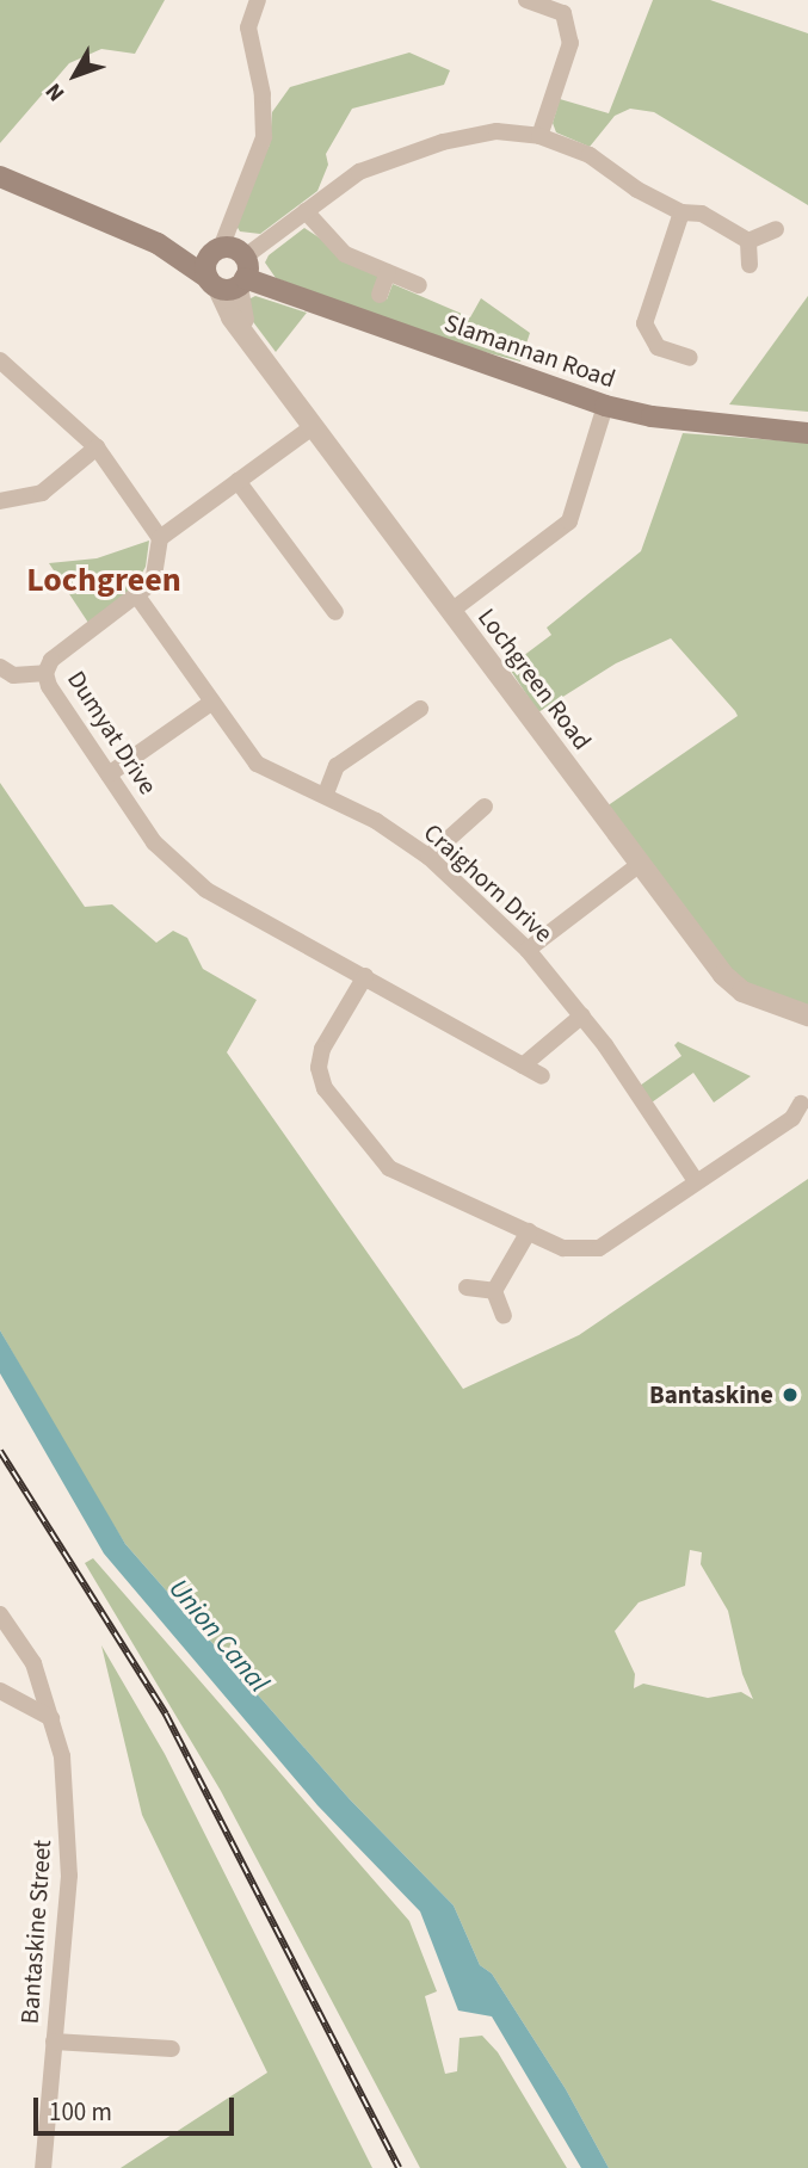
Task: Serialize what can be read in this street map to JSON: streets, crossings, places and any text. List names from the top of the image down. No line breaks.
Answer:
{"streets":{"main road":["Slamannan Road"],"street":["Lochgreen Road","Dumyat Drive","Craighorn Drive","Bantaskine Street"]},"crossings":[["Slamannan Road","Lochgreen Road"],["Dumyat Drive","Craighorn Drive"]],"districts":["Lochgreen"],"water":["Union Canal"],"places":["Bantaskine"],"scale_bar":"100 m","north":"bottom left"}
